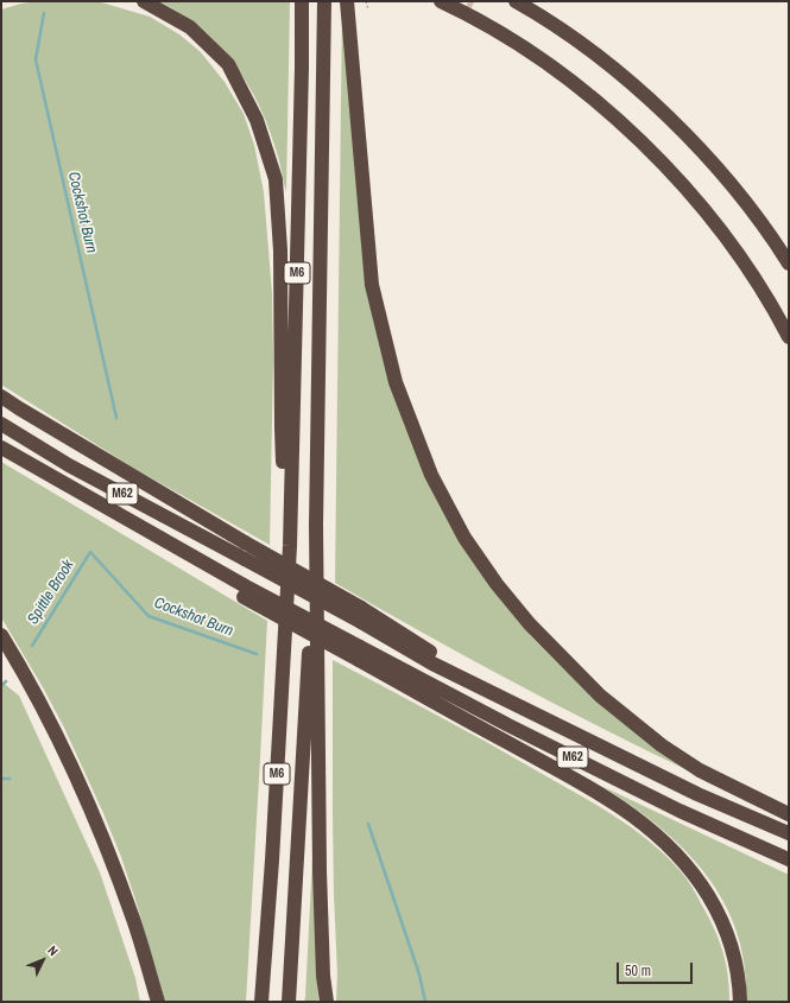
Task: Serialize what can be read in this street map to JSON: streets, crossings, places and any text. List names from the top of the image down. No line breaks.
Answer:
{"streets":{"highway":["M6","M62"]},"water":["Cockshot Burn","Spittle Brook"],"scale_bar":"50 m","north":"top right"}
